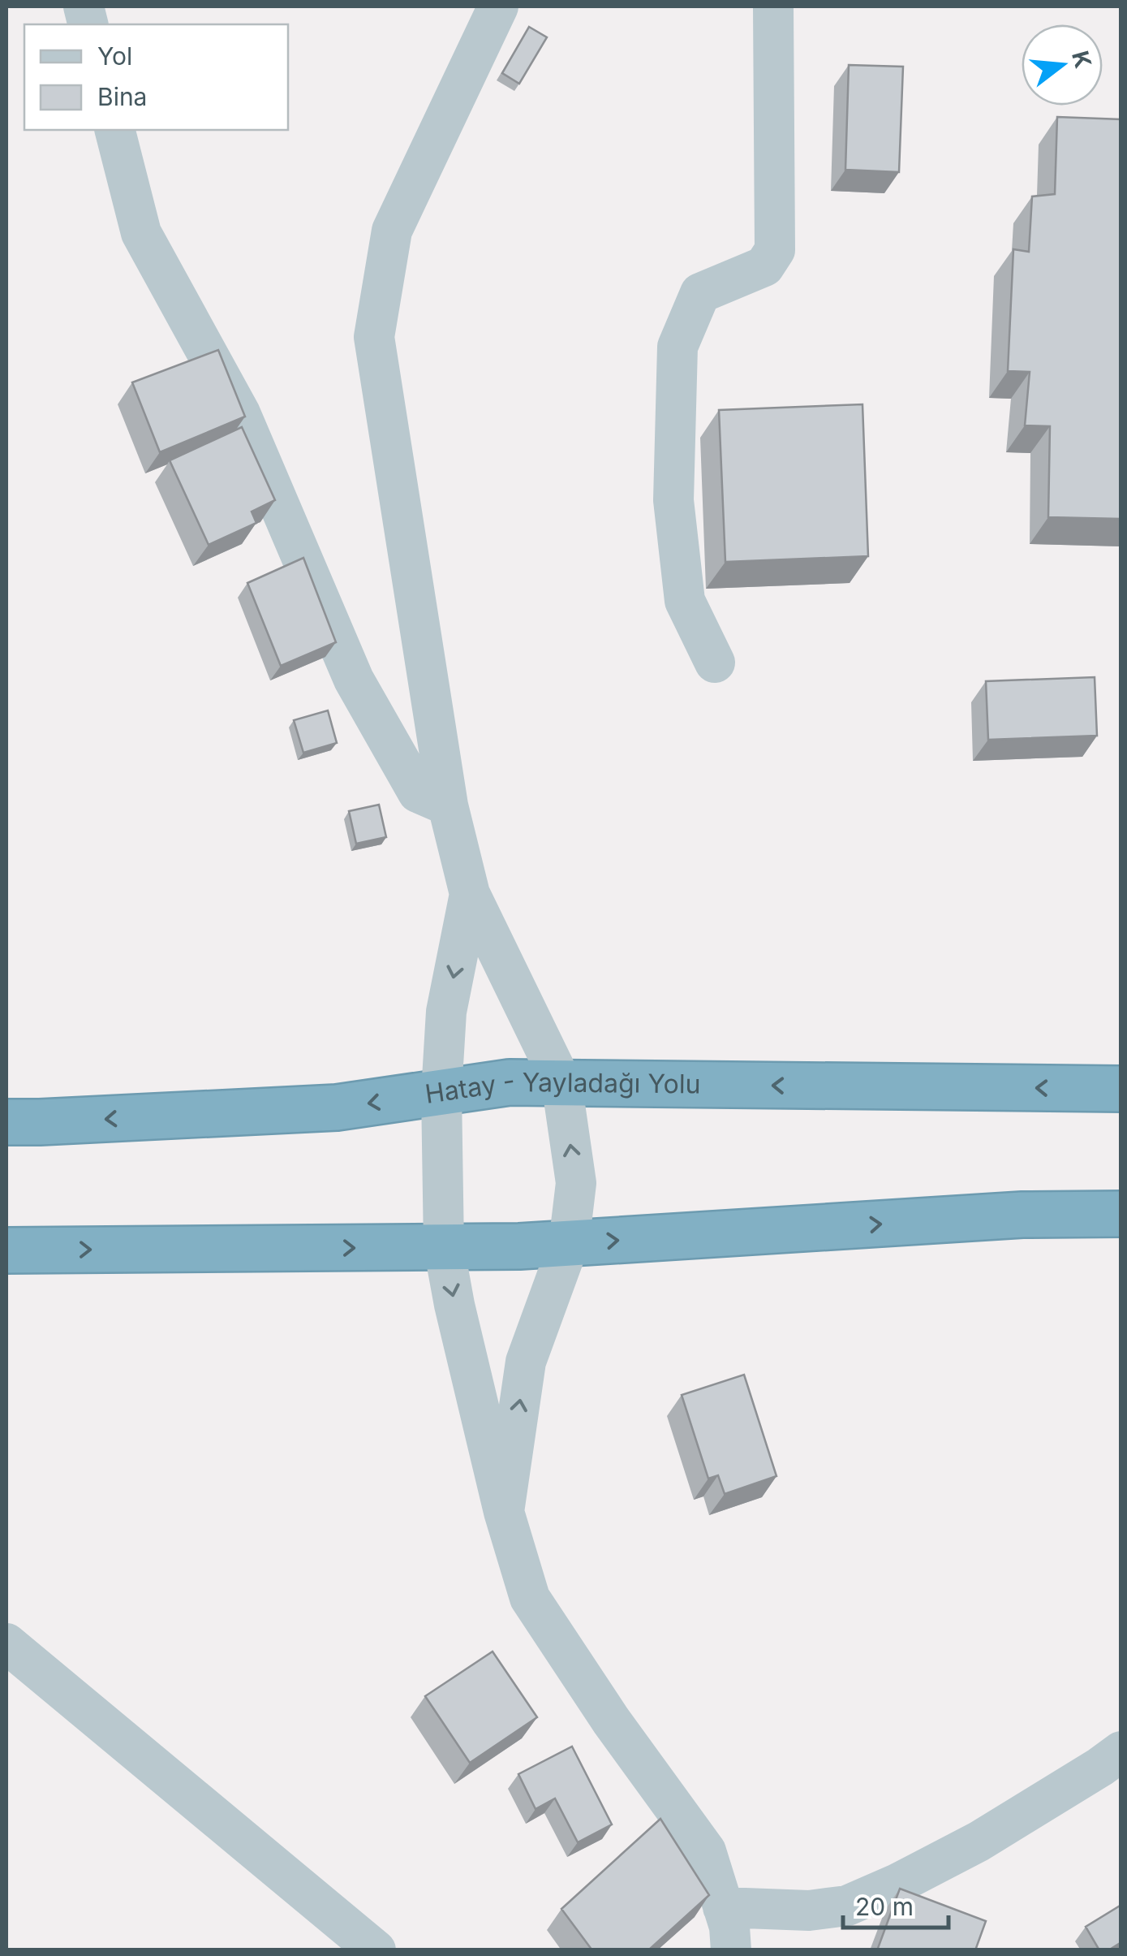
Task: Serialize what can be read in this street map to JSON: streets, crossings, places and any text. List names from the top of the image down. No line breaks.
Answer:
{"streets":{"highway":["Hatay - Yayladağı Yolu"]},"legend":["Yol","Bina"],"scale_bar":"20 m","north":"right"}
